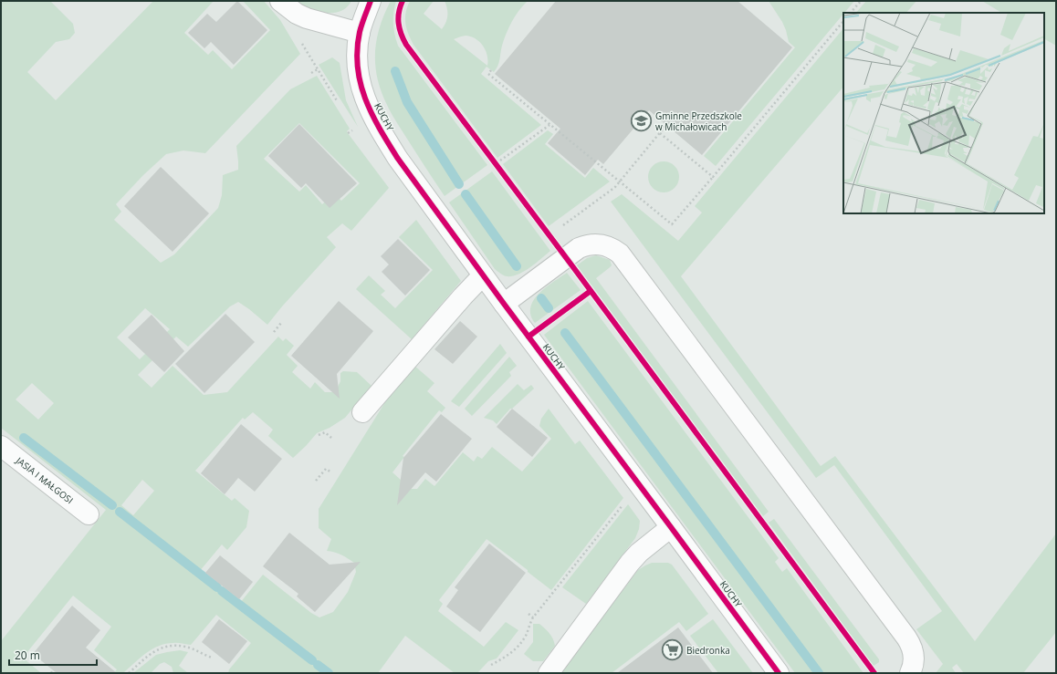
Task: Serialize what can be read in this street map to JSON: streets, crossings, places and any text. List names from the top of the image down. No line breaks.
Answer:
{"streets":{"street":["KUCHY","JASIA I MAŁGOSI"]},"places":{"school or university":["Gminne Przedszkole w Michałowicach"],"supermarket":["Biedronka"]},"scale_bar":"20 m"}
